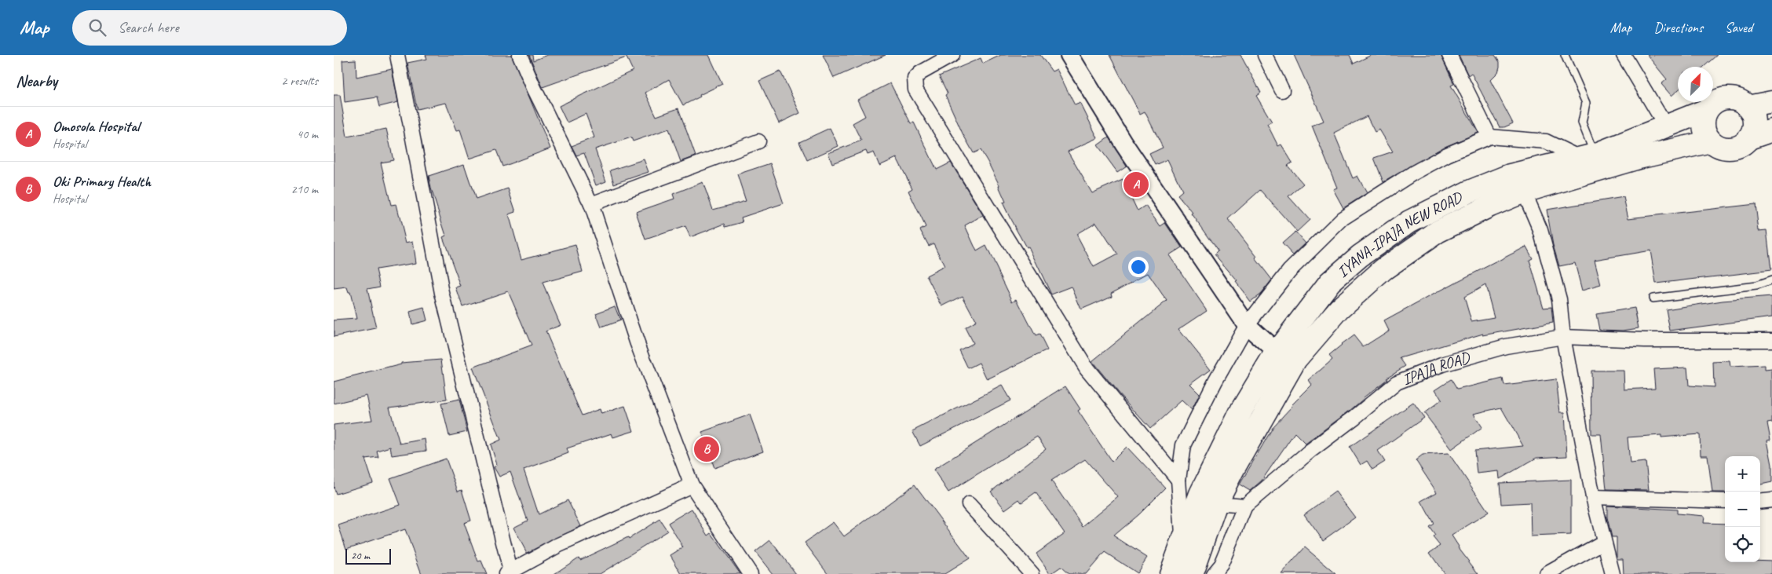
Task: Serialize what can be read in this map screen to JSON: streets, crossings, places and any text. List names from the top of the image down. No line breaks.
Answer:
{"streets":{"main road":["IYANA-IPAJA NEW ROAD"],"street":["IPAJA ROAD"]},"scale_bar":"20 m","north":"top right","page":{"header":"Map","search":"Search here","nav":["Map","Directions","Saved"],"heading":["Nearby","2 results"],"list":[{"mark":"A","name":"Omosola Hospital","note":"Hospital","value":"40 m"},{"mark":"B","name":"Oki Primary Health","note":"Hospital","value":"210 m"}],"pins":["A","B"],"map_buttons":["+","−"],"scale":"20 m"}}
